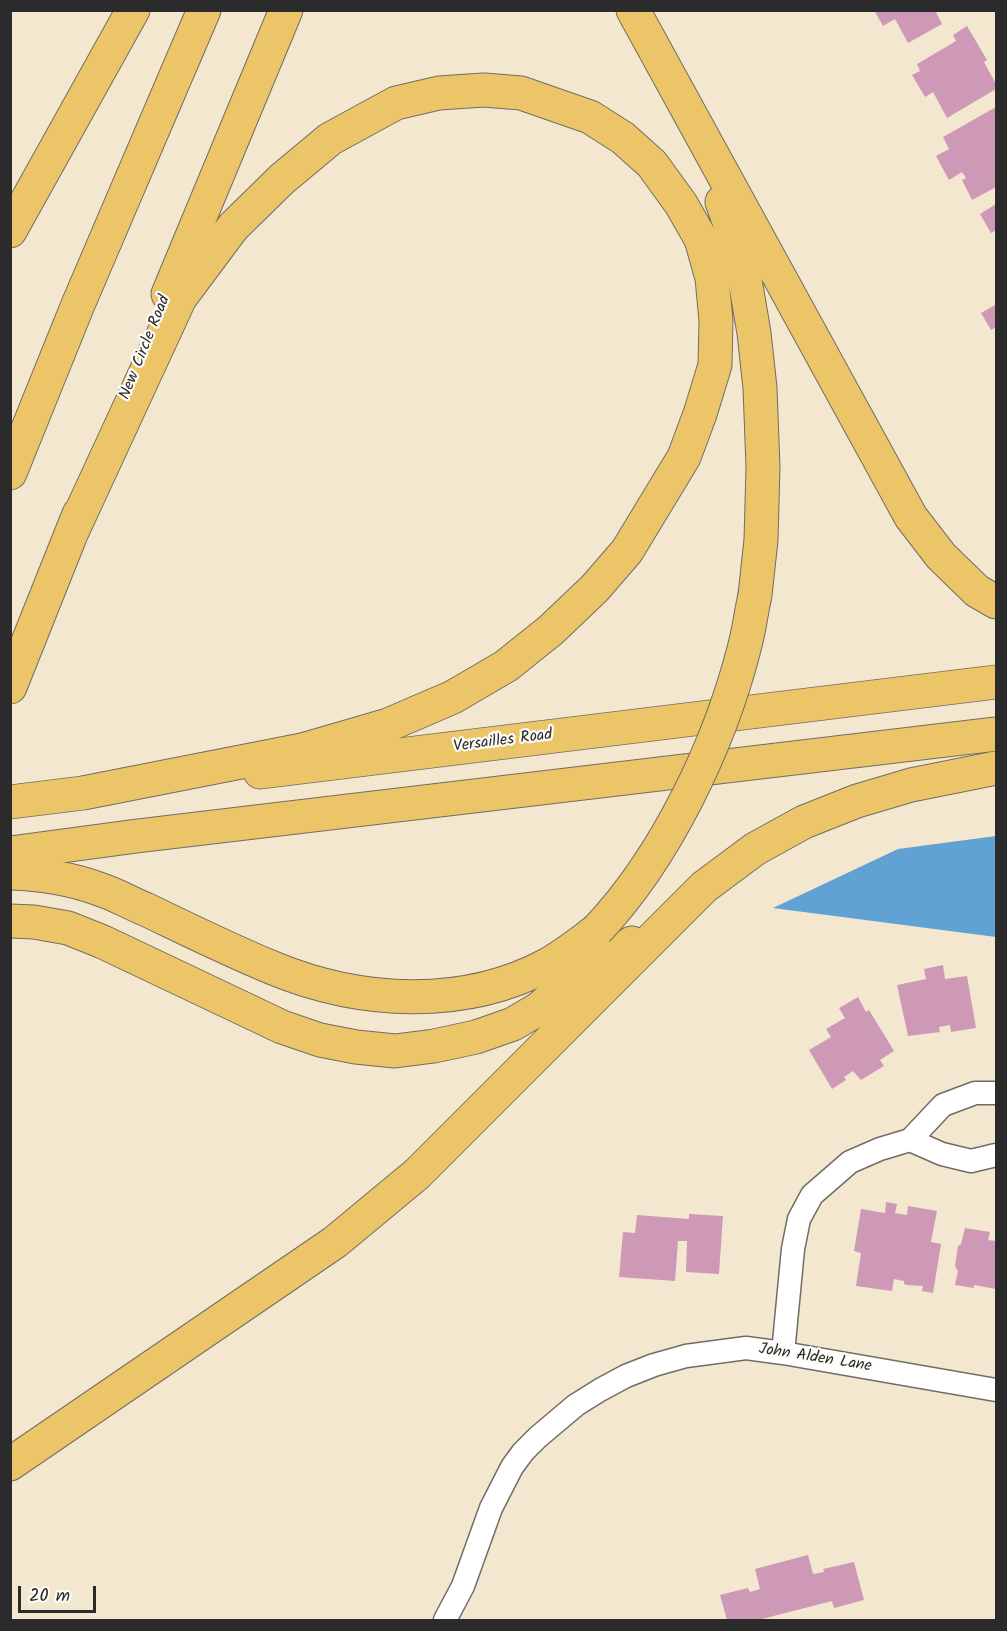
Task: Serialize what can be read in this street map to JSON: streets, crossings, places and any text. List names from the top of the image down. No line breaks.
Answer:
{"streets":{"main road":["New Circle Road","Versailles Road"],"street":["John Alden Lane"]},"scale_bar":"20 m"}
